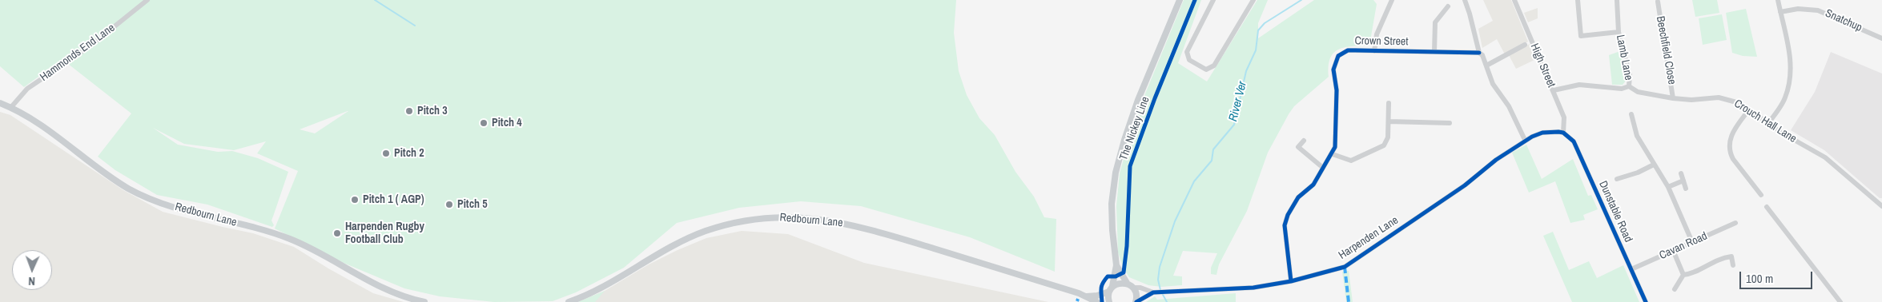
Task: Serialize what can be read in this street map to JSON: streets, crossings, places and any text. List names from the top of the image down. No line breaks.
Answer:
{"streets":{"main road":["Redbourn Lane"],"street":["Snatchup","Crown Street","Beechfield Close","Hammonds End Lane","Lamb Lane","High Street","Crouch Hall Lane","Dunstable Road","Harpenden Lane","Cavan Road"],"cycle path":["The Nickey Line"]},"crossings":[["Beechfield Close","Crouch Hall Lane"],["Hammonds End Lane","Redbourn Lane"],["Lamb Lane","High Street"],["Lamb Lane","Crouch Hall Lane"],["High Street","Dunstable Road"],["High Street","Harpenden Lane"],["Dunstable Road","Harpenden Lane"],["Dunstable Road","Cavan Road"]],"water":["River Ver"],"places":["Pitch 3","Pitch 4","Pitch 2","Pitch 1 ( AGP)","Pitch 5","Harpenden Rugby Football Club"],"scale_bar":"100 m","north":"bottom"}
